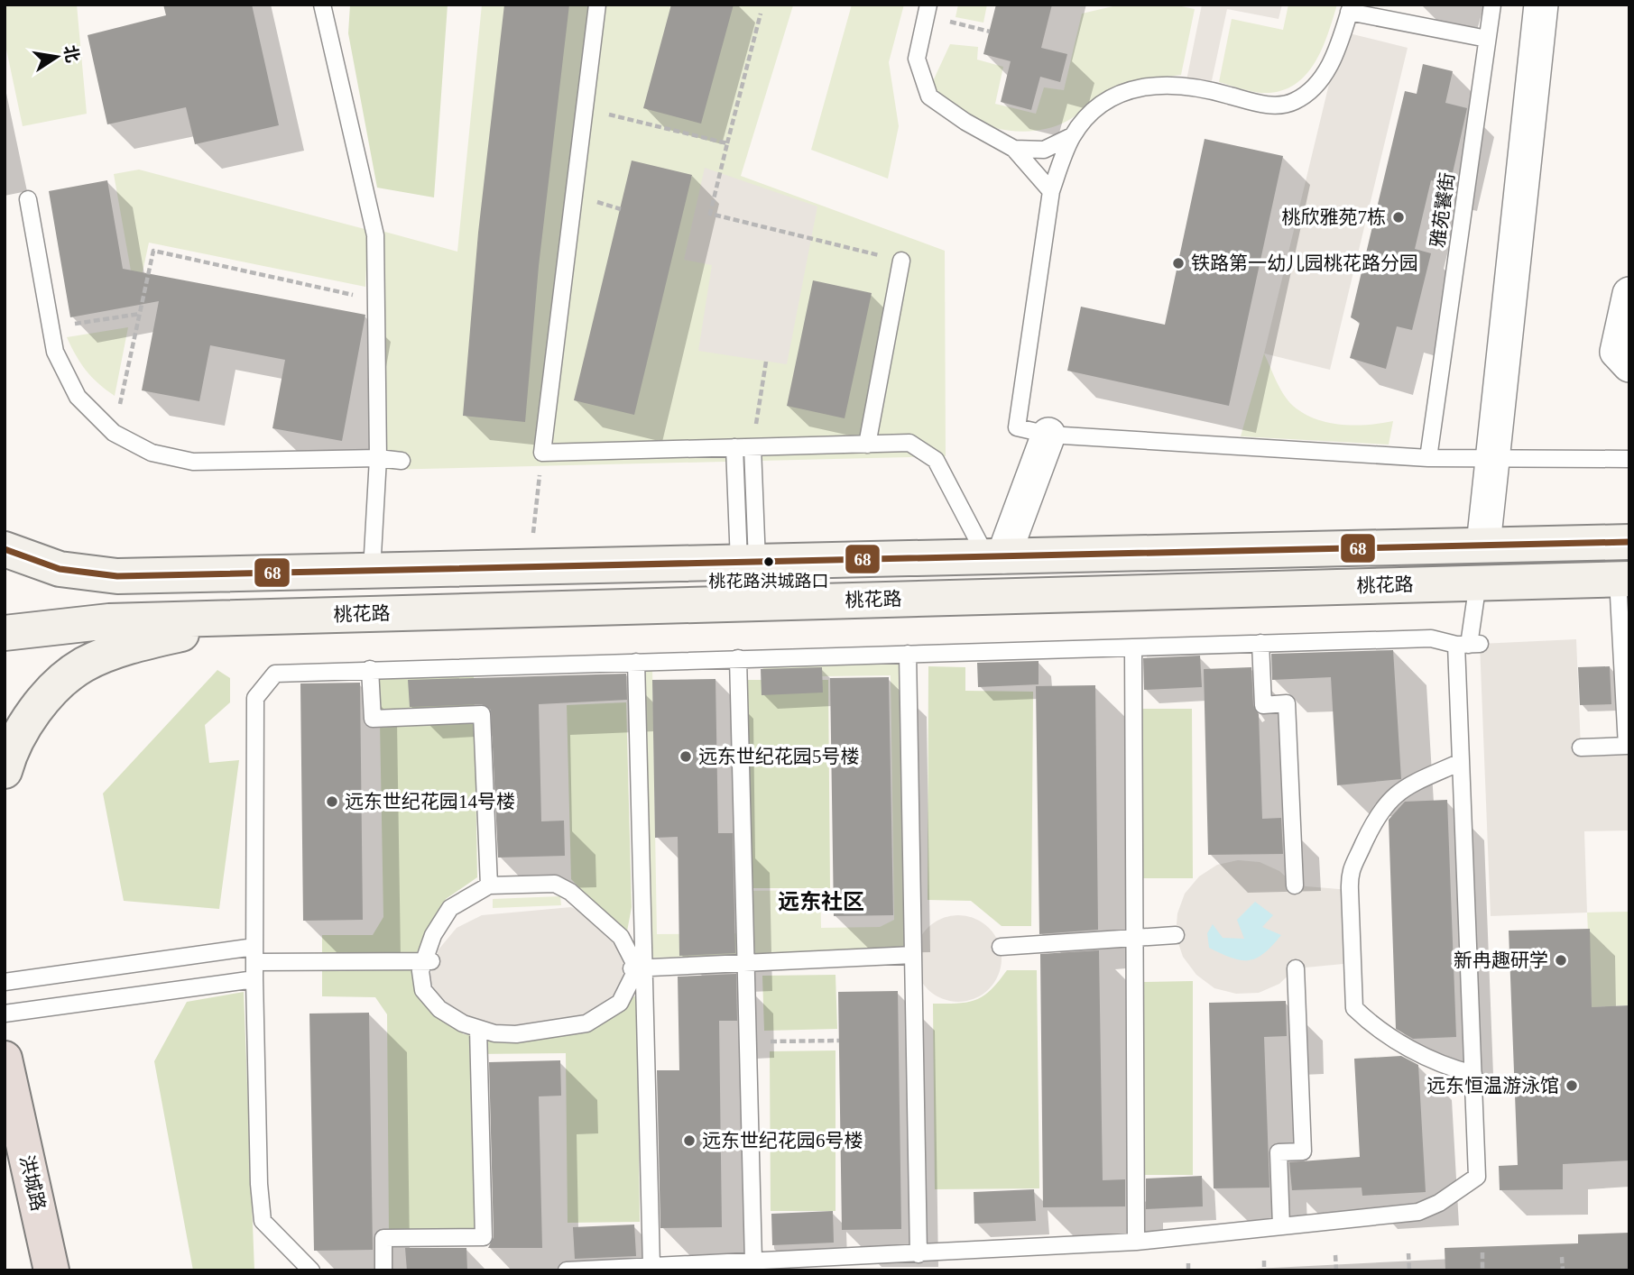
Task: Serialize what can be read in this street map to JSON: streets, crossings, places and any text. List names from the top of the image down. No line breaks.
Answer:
{"streets":{"highway":["洪城路"],"main road":["桃花路"],"lane":["雅苑饕街"]},"districts":["远东社区"],"places":["桃欣雅苑7栋","铁路第一幼儿园桃花路分园","桃花路洪城路口","远东世纪花园5号楼","远东世纪花园14号楼","新冉趣研学","远东恒温游泳馆","远东世纪花园6号楼"],"lines":["transit line 68"],"north":"right"}
